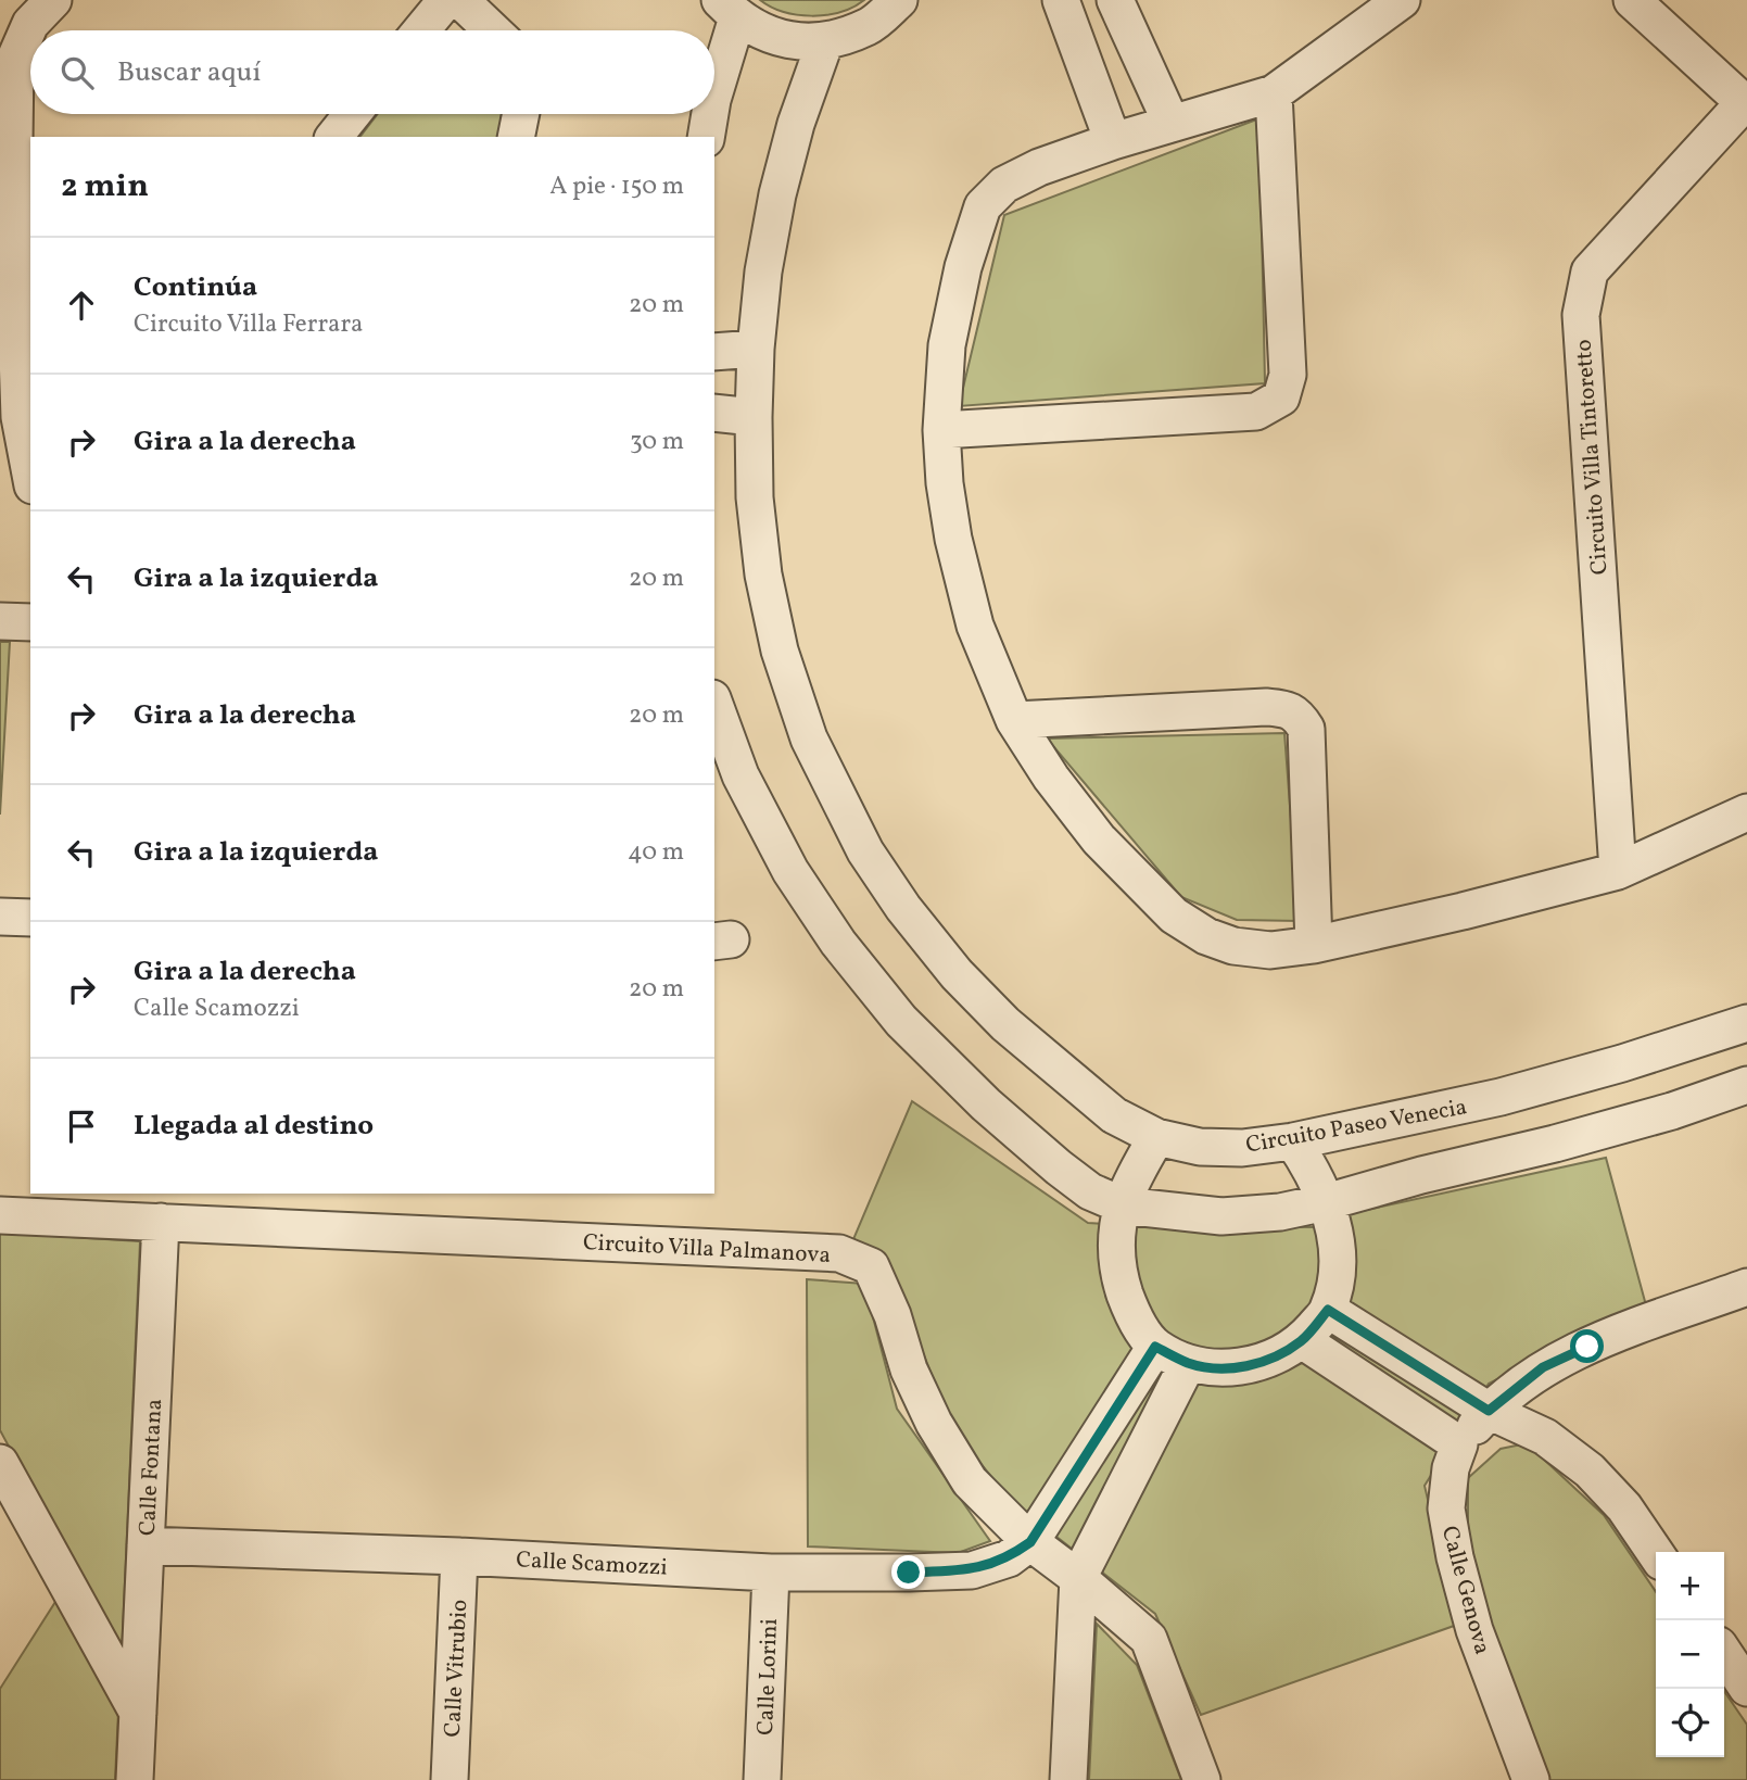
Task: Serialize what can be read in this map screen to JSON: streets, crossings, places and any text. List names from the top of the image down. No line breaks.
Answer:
{"streets":{"street":["Circuito Villa Tintoretto","Circuito Paseo Venecia","Circuito Villa Palmanova","Calle Fontana","Calle Scamozzi","Calle Genova","Calle Vitrubio","Calle Lorini"]},"crossings":[["Circuito Villa Palmanova","Calle Fontana"],["Circuito Villa Palmanova","Calle Scamozzi"],["Calle Fontana","Calle Scamozzi"],["Calle Scamozzi","Calle Vitrubio"],["Calle Scamozzi","Calle Lorini"]],"page":{"search":"Buscar aquí","heading":["2 min","A pie · 150 m"],"list":[["Continúa","Circuito Villa Ferrara","20 m"],["Gira a la derecha","30 m"],["Gira a la izquierda","20 m"],["Gira a la derecha","20 m"],["Gira a la izquierda","40 m"],["Gira a la derecha","Calle Scamozzi","20 m"],"Llegada al destino"],"map_buttons":["+","−"]}}
